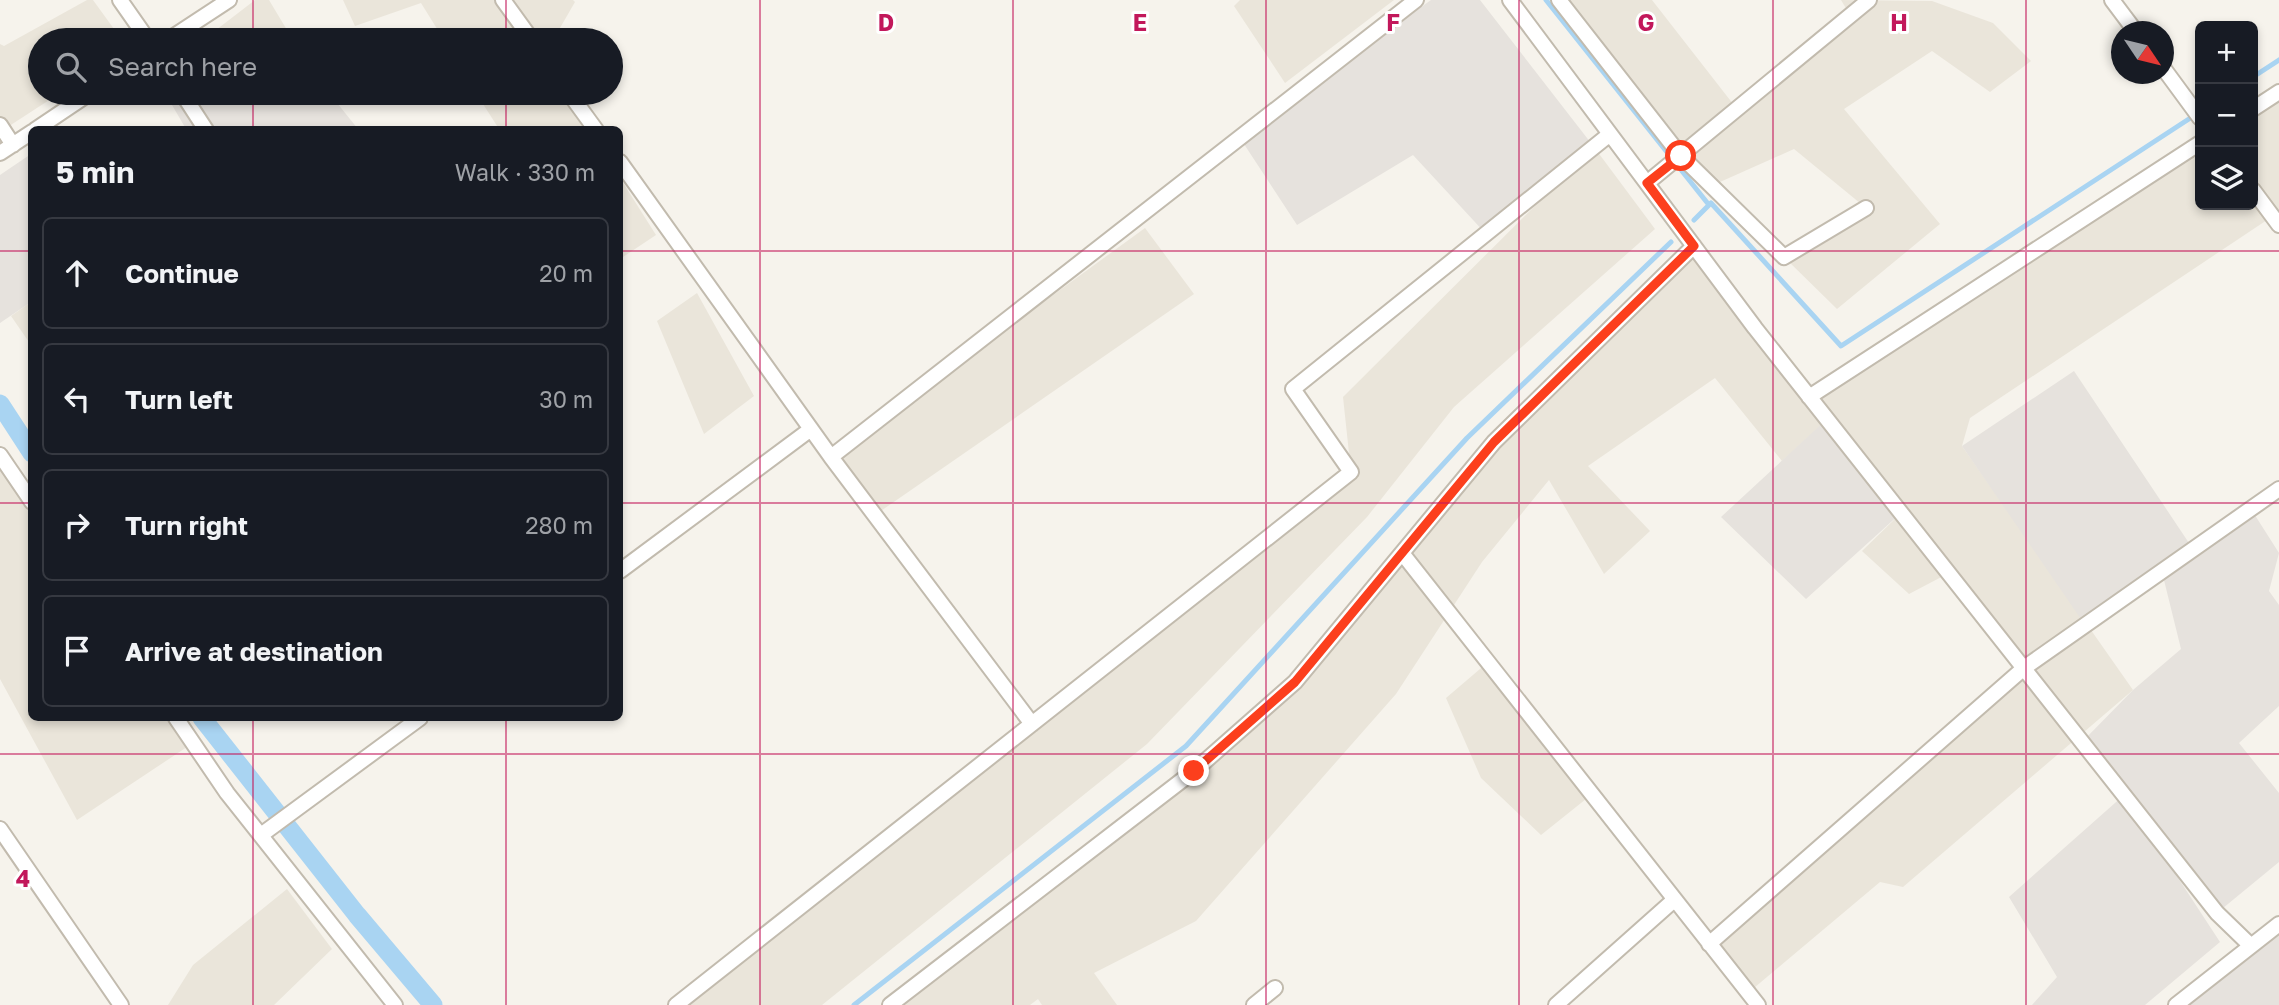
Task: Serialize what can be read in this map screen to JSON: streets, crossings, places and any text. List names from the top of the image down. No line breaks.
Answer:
{"north":"bottom right","page":{"map_buttons":["+","−"],"search":"Search here","heading":["5 min","Walk · 330 m"],"list":[["Continue","20 m"],["Turn left","30 m"],["Turn right","280 m"],"Arrive at destination"]},"grid":{"columns":["D","E","F","G","H"],"rows":["4"]}}
